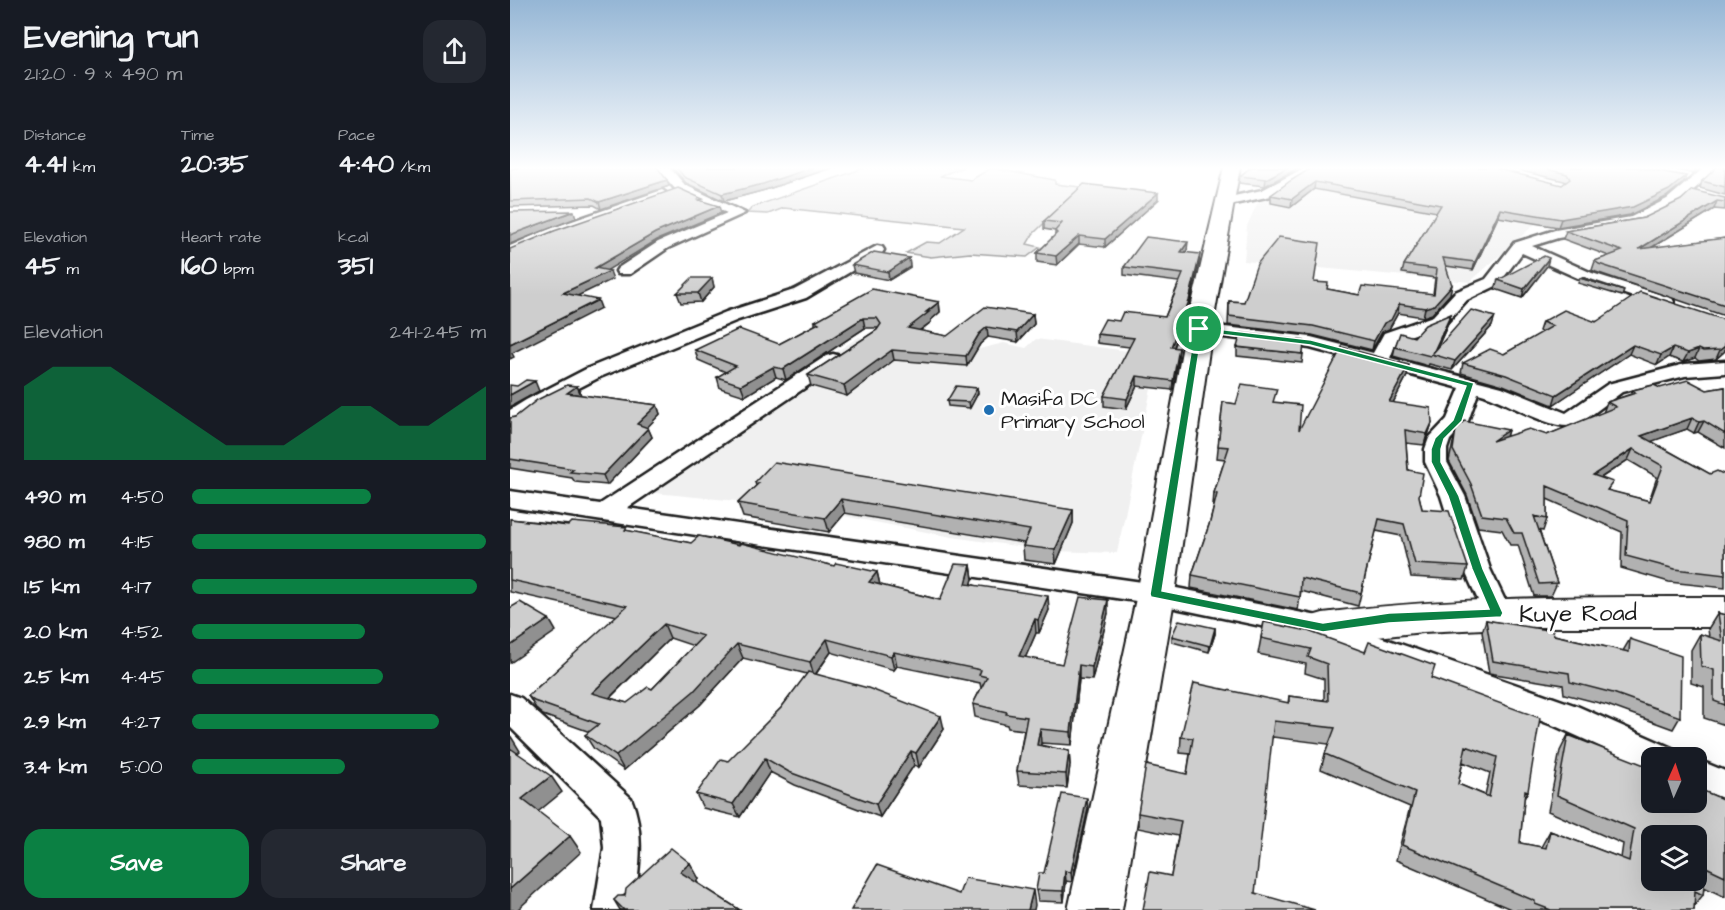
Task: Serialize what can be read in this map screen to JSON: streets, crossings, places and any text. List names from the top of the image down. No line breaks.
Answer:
{"streets":{"main road":["Kuye Road"]},"places":["Masifa DC Primary School"],"north":"top","page":{"heading":["Evening run","21:20 · 9 × 490 m"],"stats":[["Distance","4.41 km"],["Time","20:35"],["Pace","4:40 /km"],["Elevation","45 m"],["Heart rate","160 bpm"],["kcal","351"]],"chart":["Elevation","241–245 m"],"list":[{"name":"490 m","note":"4:50"},{"name":"980 m","note":"4:15"},{"name":"1.5 km","note":"4:17"},{"name":"2.0 km","note":"4:52"},{"name":"2.5 km","note":"4:45"},{"name":"2.9 km","note":"4:27"},{"name":"3.4 km","note":"5:00"}],"buttons":["Save","Share"]}}
